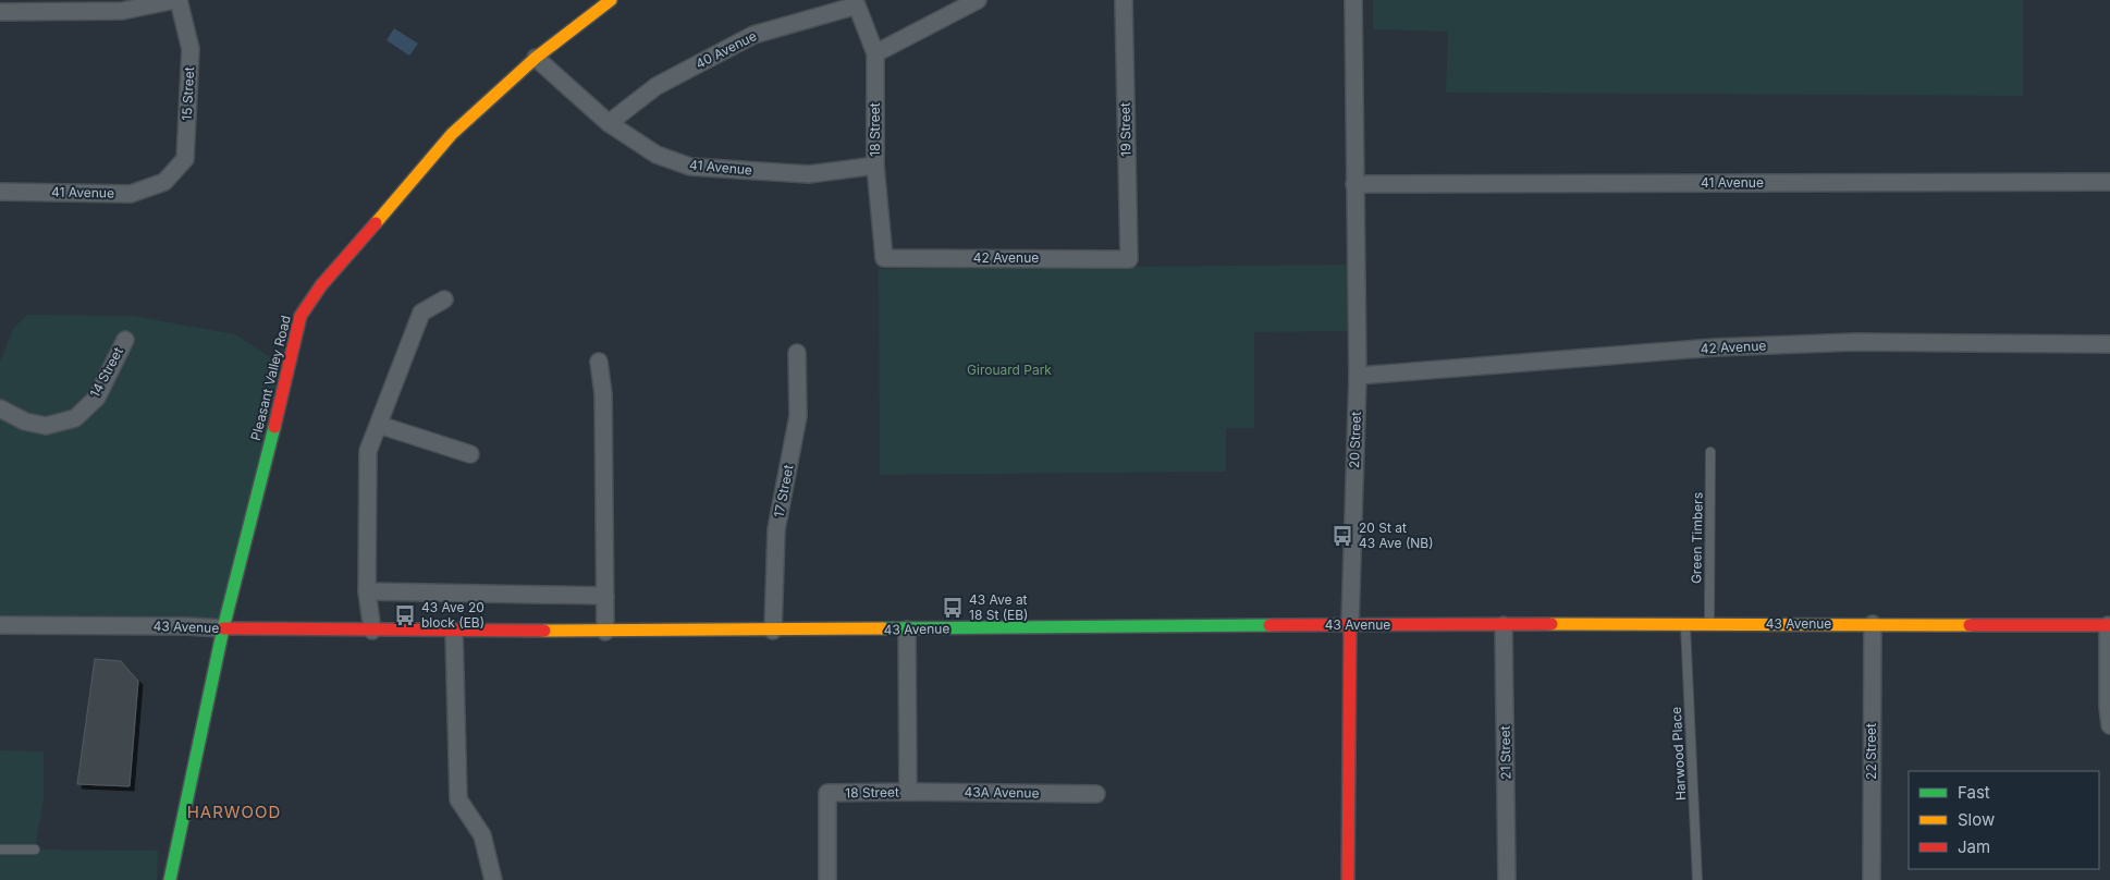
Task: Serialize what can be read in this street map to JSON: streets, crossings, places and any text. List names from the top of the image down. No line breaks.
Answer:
{"streets":{"street":["40 Avenue","15 Street","18 Street","19 Street","41 Avenue","42 Avenue","14 Street","Pleasant Valley Road","20 Street","17 Street","43 Avenue","22 Street","21 Street","43A Avenue"],"lane":["Green Timbers","Harwood Place"]},"crossings":[["40 Avenue","18 Street"],["40 Avenue","41 Avenue"],["15 Street","41 Avenue"],["18 Street","41 Avenue"],["18 Street","42 Avenue"],["18 Street","43 Avenue"],["18 Street","43A Avenue"],["19 Street","42 Avenue"],["41 Avenue","Pleasant Valley Road"],["41 Avenue","20 Street"],["42 Avenue","20 Street"],["Pleasant Valley Road","43 Avenue"],["20 Street","43 Avenue"],["17 Street","43 Avenue"],["Green Timbers","43 Avenue"],["43 Avenue","22 Street"],["43 Avenue","21 Street"],["43 Avenue","Harwood Place"]],"districts":["HARWOOD"],"parks":["Girouard Park"],"places":{"bus stop":["20 St at 43 Ave (NB)","43 Ave at 18 St (EB)","43 Ave 20 block (EB)"]},"legend":["Fast","Slow","Jam"]}
